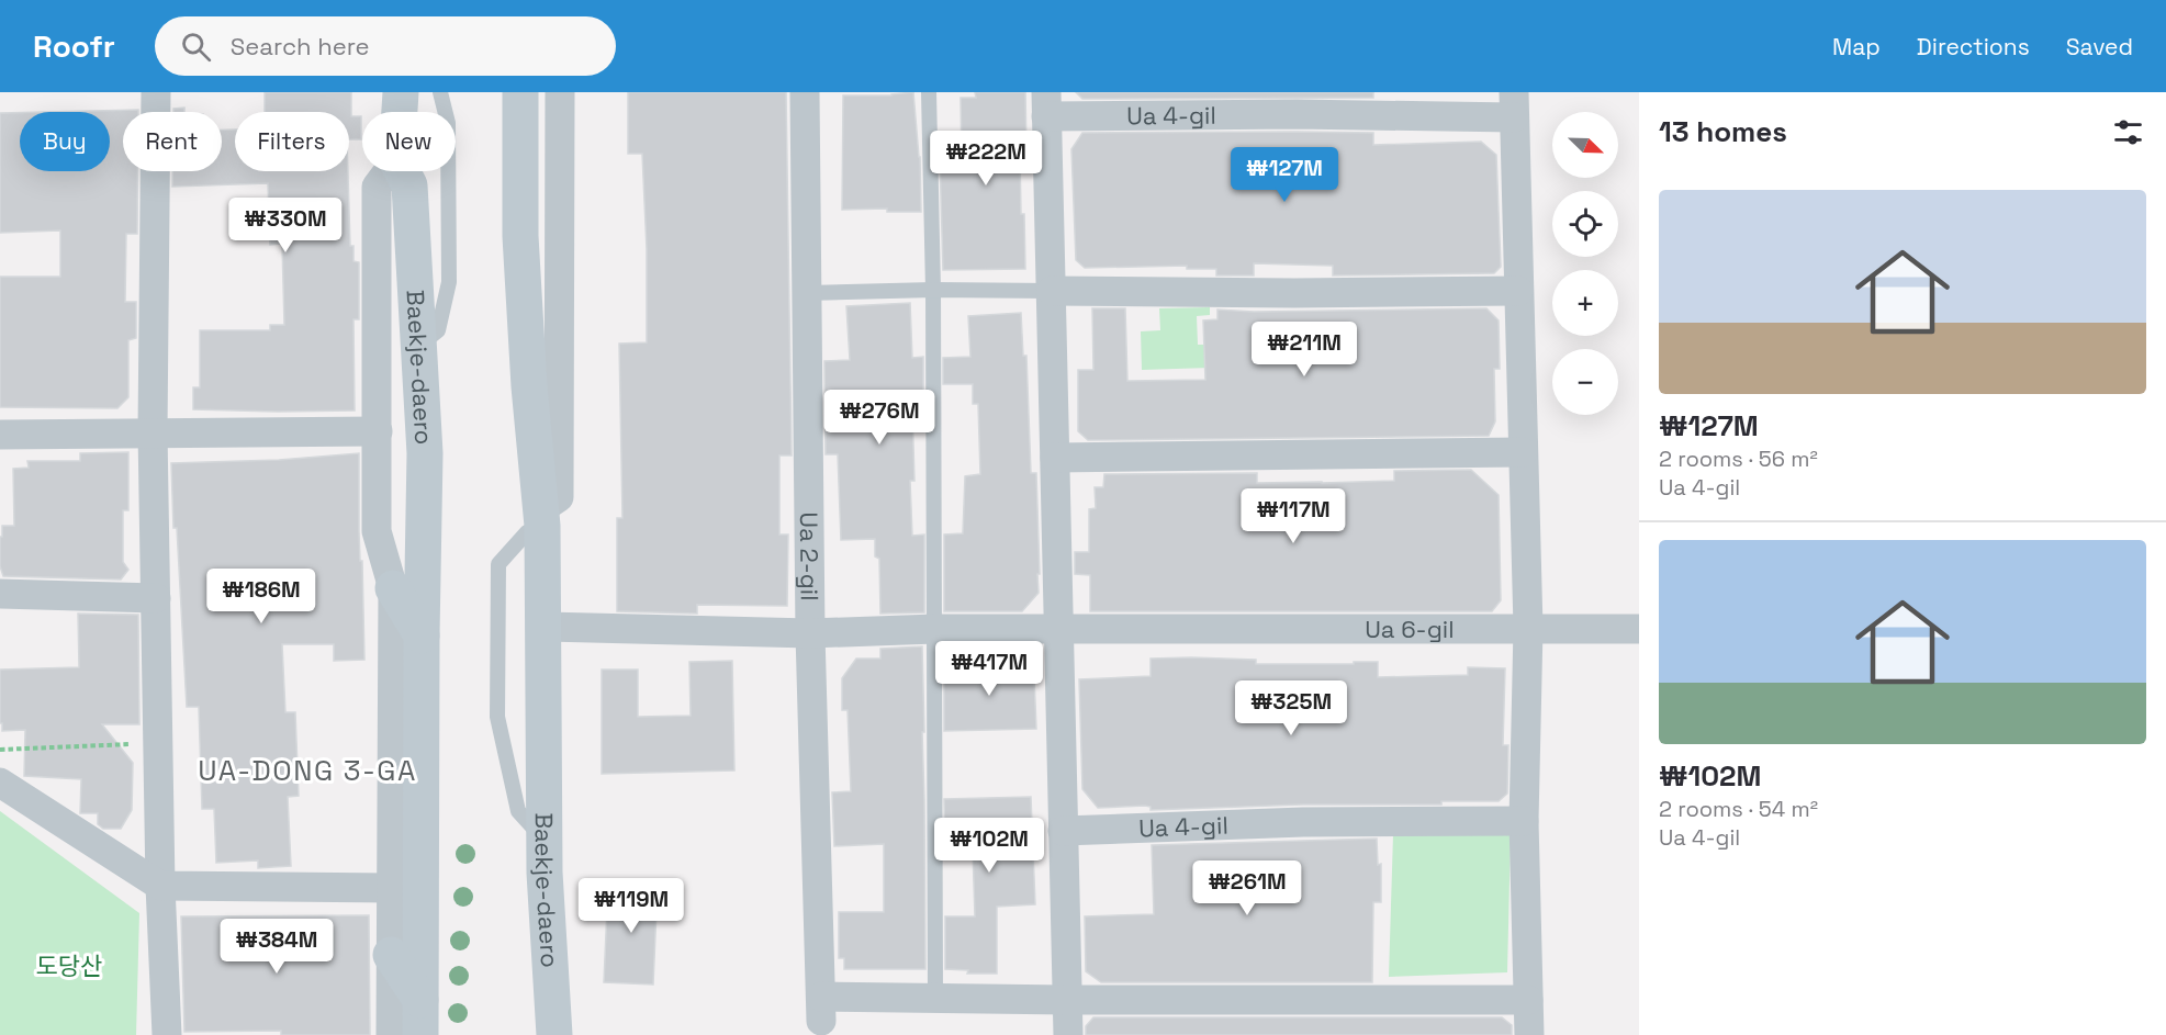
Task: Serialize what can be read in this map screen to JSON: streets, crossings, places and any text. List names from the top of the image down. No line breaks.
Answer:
{"streets":{"street":["Ua 4-gil","Baekje-daero","Ua 2-gil","Ua 6-gil"]},"crossings":[["Ua 4-gil","Ua 6-gil"]],"districts":["UA-DONG 3-GA"],"parks":["도당산"],"north":"bottom right","page":{"header":"Roofr","search":"Search here","nav":["Map","Directions","Saved"],"heading":"13 homes","map_buttons":["+","−"],"chip":["Buy","Rent","Filters","New"],"price":["₩222M","₩127M","₩330M","₩211M","₩276M","₩117M","₩186M","₩417M","₩325M","₩102M","₩261M","₩119M","₩384M"],"list":[{"name":"₩127M","note":"2 rooms · 56 m² · Ua 4-gil"},{"name":"₩102M","note":"2 rooms · 54 m² · Ua 4-gil"}]}}
